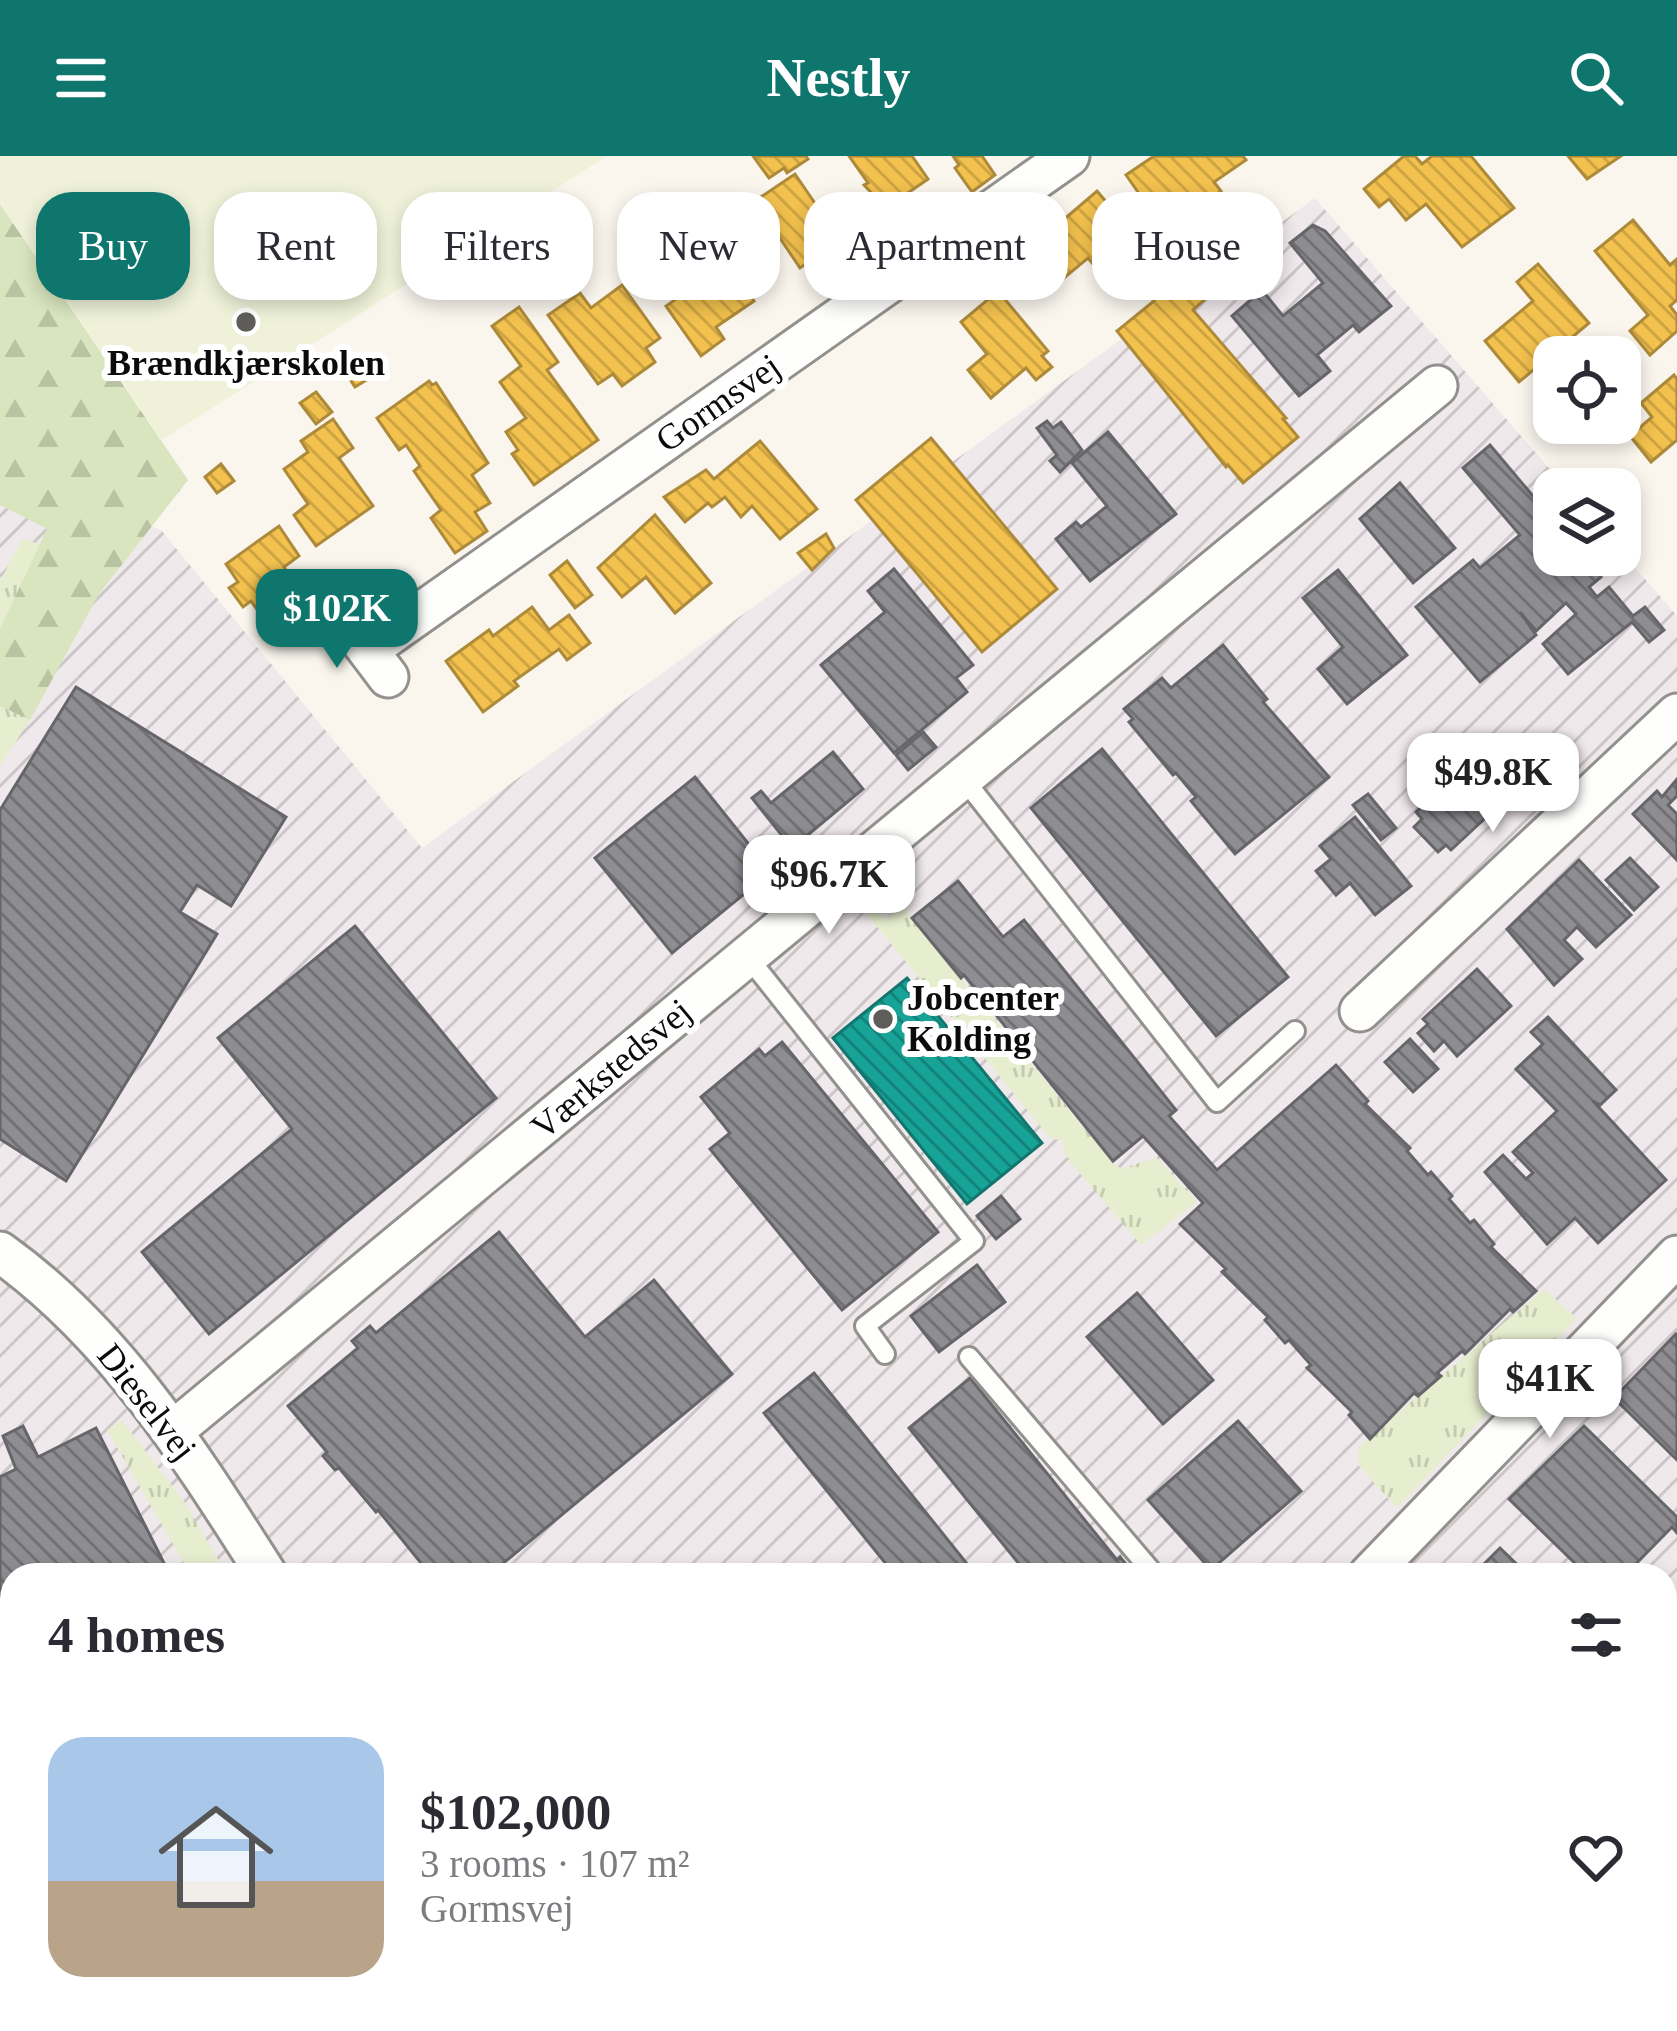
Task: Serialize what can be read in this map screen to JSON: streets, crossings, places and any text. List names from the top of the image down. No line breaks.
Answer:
{"streets":{"street":["Gormsvej","Værkstedsvej","Dieselvej"]},"crossings":[["Værkstedsvej","Dieselvej"]],"places":["Brændkjærskolen","Jobcenter Kolding"],"page":{"header":"Nestly","chip":["Buy","Rent","Filters","New","Apartment","House"],"price":["$102K","$49.8K","$96.7K","$41K"],"heading":"4 homes","list":[{"name":"$102,000","note":"3 rooms · 107 m² · Gormsvej"}]}}
